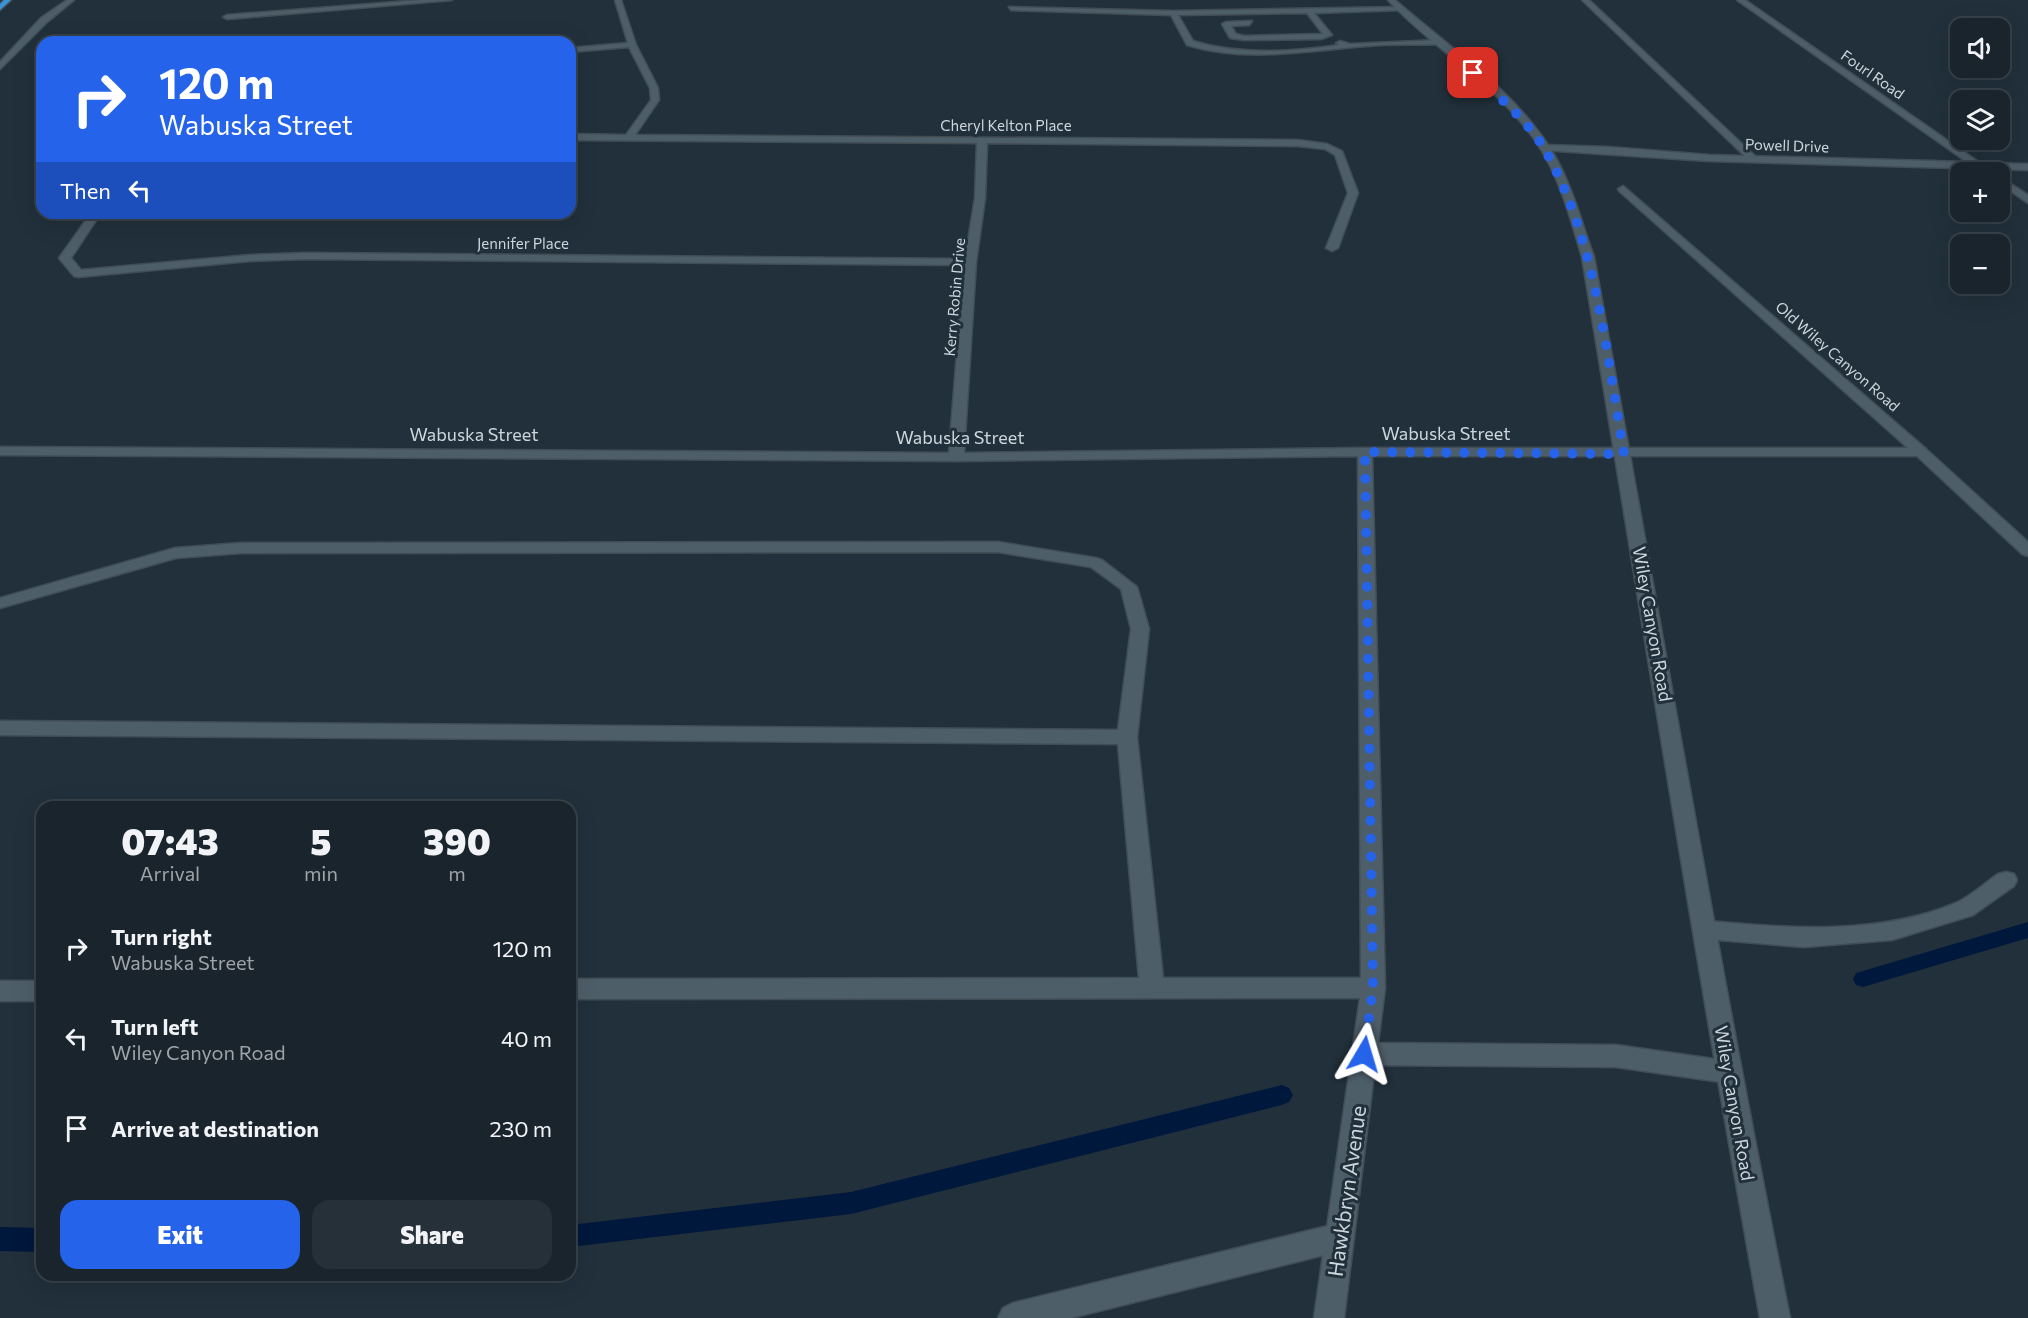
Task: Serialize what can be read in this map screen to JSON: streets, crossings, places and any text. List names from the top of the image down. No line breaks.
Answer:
{"streets":{"street":["Fourl Road","Cheryl Kelton Place","Powell Drive","Jennifer Place","Kerry Robin Drive","Old Wiley Canyon Road","Wabuska Street","Wiley Canyon Road","Hawkbryn Avenue"]},"crossings":[["Cheryl Kelton Place","Kerry Robin Drive"],["Powell Drive","Wiley Canyon Road"],["Jennifer Place","Kerry Robin Drive"],["Kerry Robin Drive","Wabuska Street"],["Old Wiley Canyon Road","Wabuska Street"],["Wabuska Street","Wiley Canyon Road"],["Wabuska Street","Hawkbryn Avenue"]],"page":{"map_buttons":["+","−"],"turn":["120 m","Wabuska Street"],"then":"Then","eta":["07:43","Arrival","5","min","390","m"],"list":[{"name":"Turn right","note":"Wabuska Street","value":"120 m"},{"name":"Turn left","note":"Wiley Canyon Road","value":"40 m"},{"name":"Arrive at destination","value":"230 m"}],"buttons":["Exit","Share"]}}
